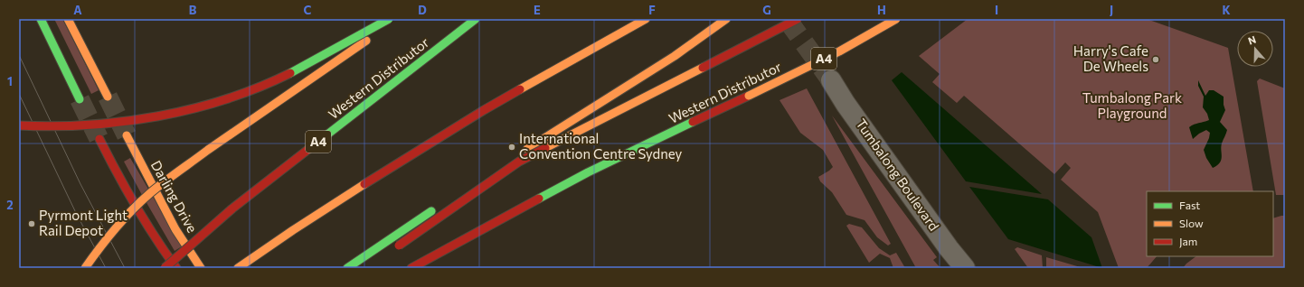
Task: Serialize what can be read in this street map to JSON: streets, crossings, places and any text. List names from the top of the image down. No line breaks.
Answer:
{"streets":{"main road":["A4","Western Distributor","Darling Drive"],"street":["Tumbalong Boulevard"]},"parks":["Tumbalong Park Playground"],"places":["Harry's Cafe De Wheels","International Convention Centre Sydney","Pyrmont Light Rail Depot"],"legend":["Fast","Slow","Jam"],"north":"top","grid":{"columns":["A","B","C","D","E","F","G","H","I","J","K"],"rows":["1","2"]}}
